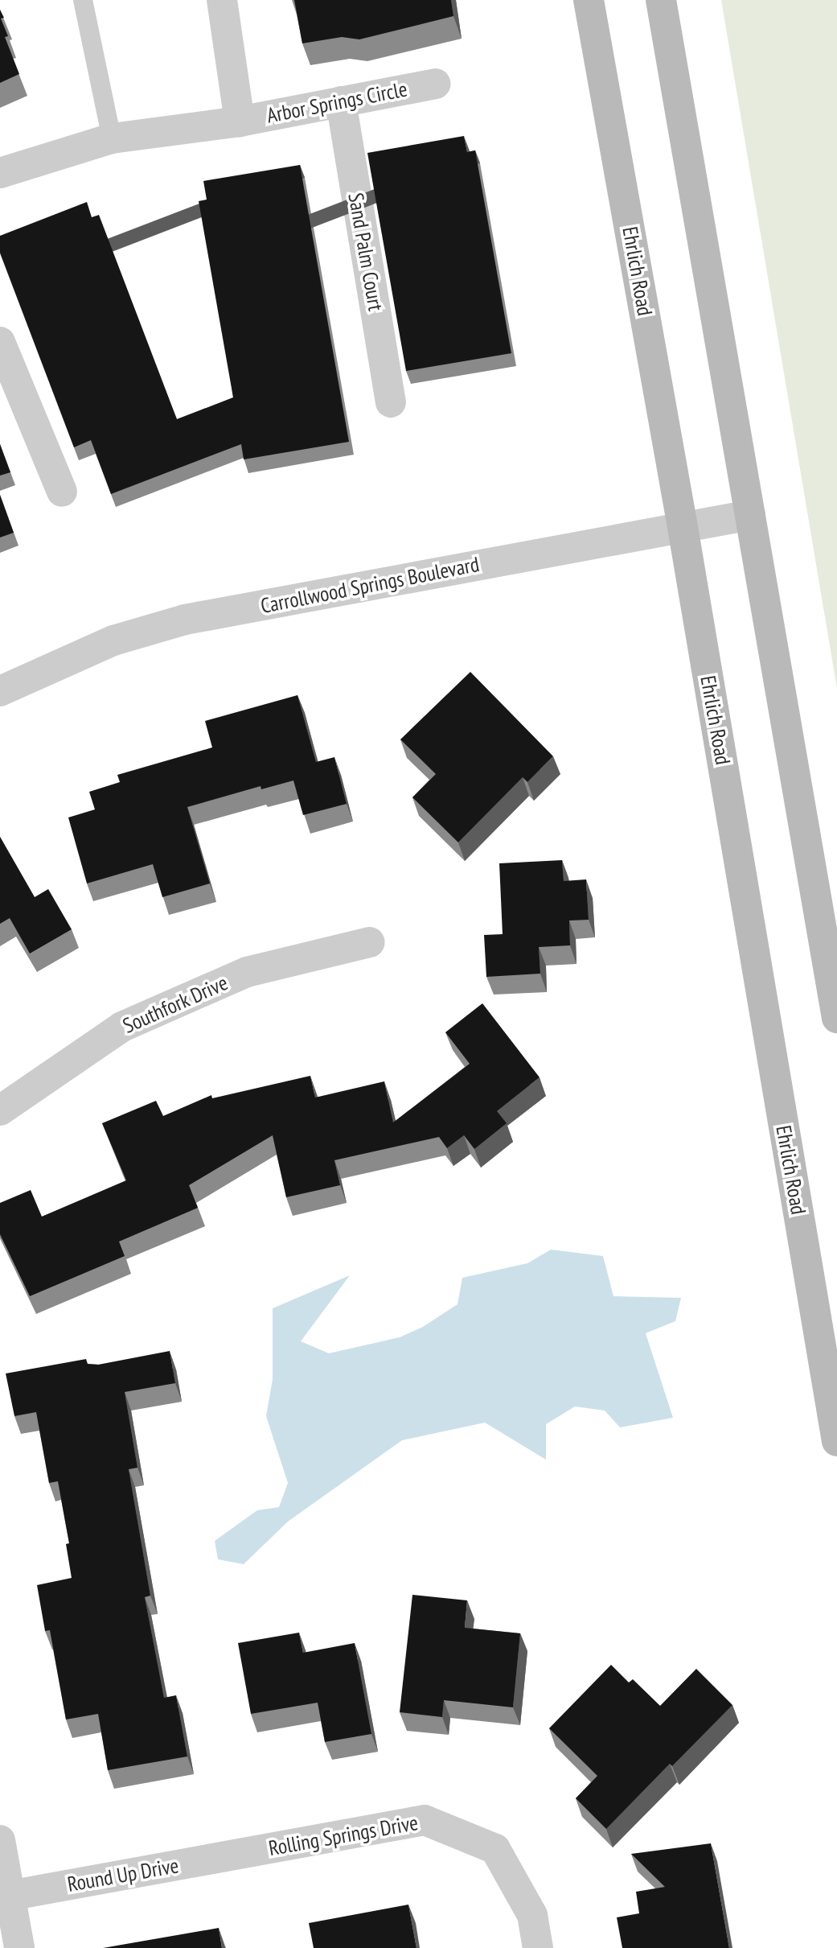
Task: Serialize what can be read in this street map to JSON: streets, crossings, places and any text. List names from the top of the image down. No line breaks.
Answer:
{"streets":{"main road":["Ehrlich Road"],"street":["Arbor Springs Circle","Sand Palm Court","Carrollwood Springs Boulevard","Southfork Drive","Rolling Springs Drive","Round Up Drive"]},"crossings":[["Arbor Springs Circle","Sand Palm Court"],["Ehrlich Road","Carrollwood Springs Boulevard"],["Rolling Springs Drive","Round Up Drive"]]}
